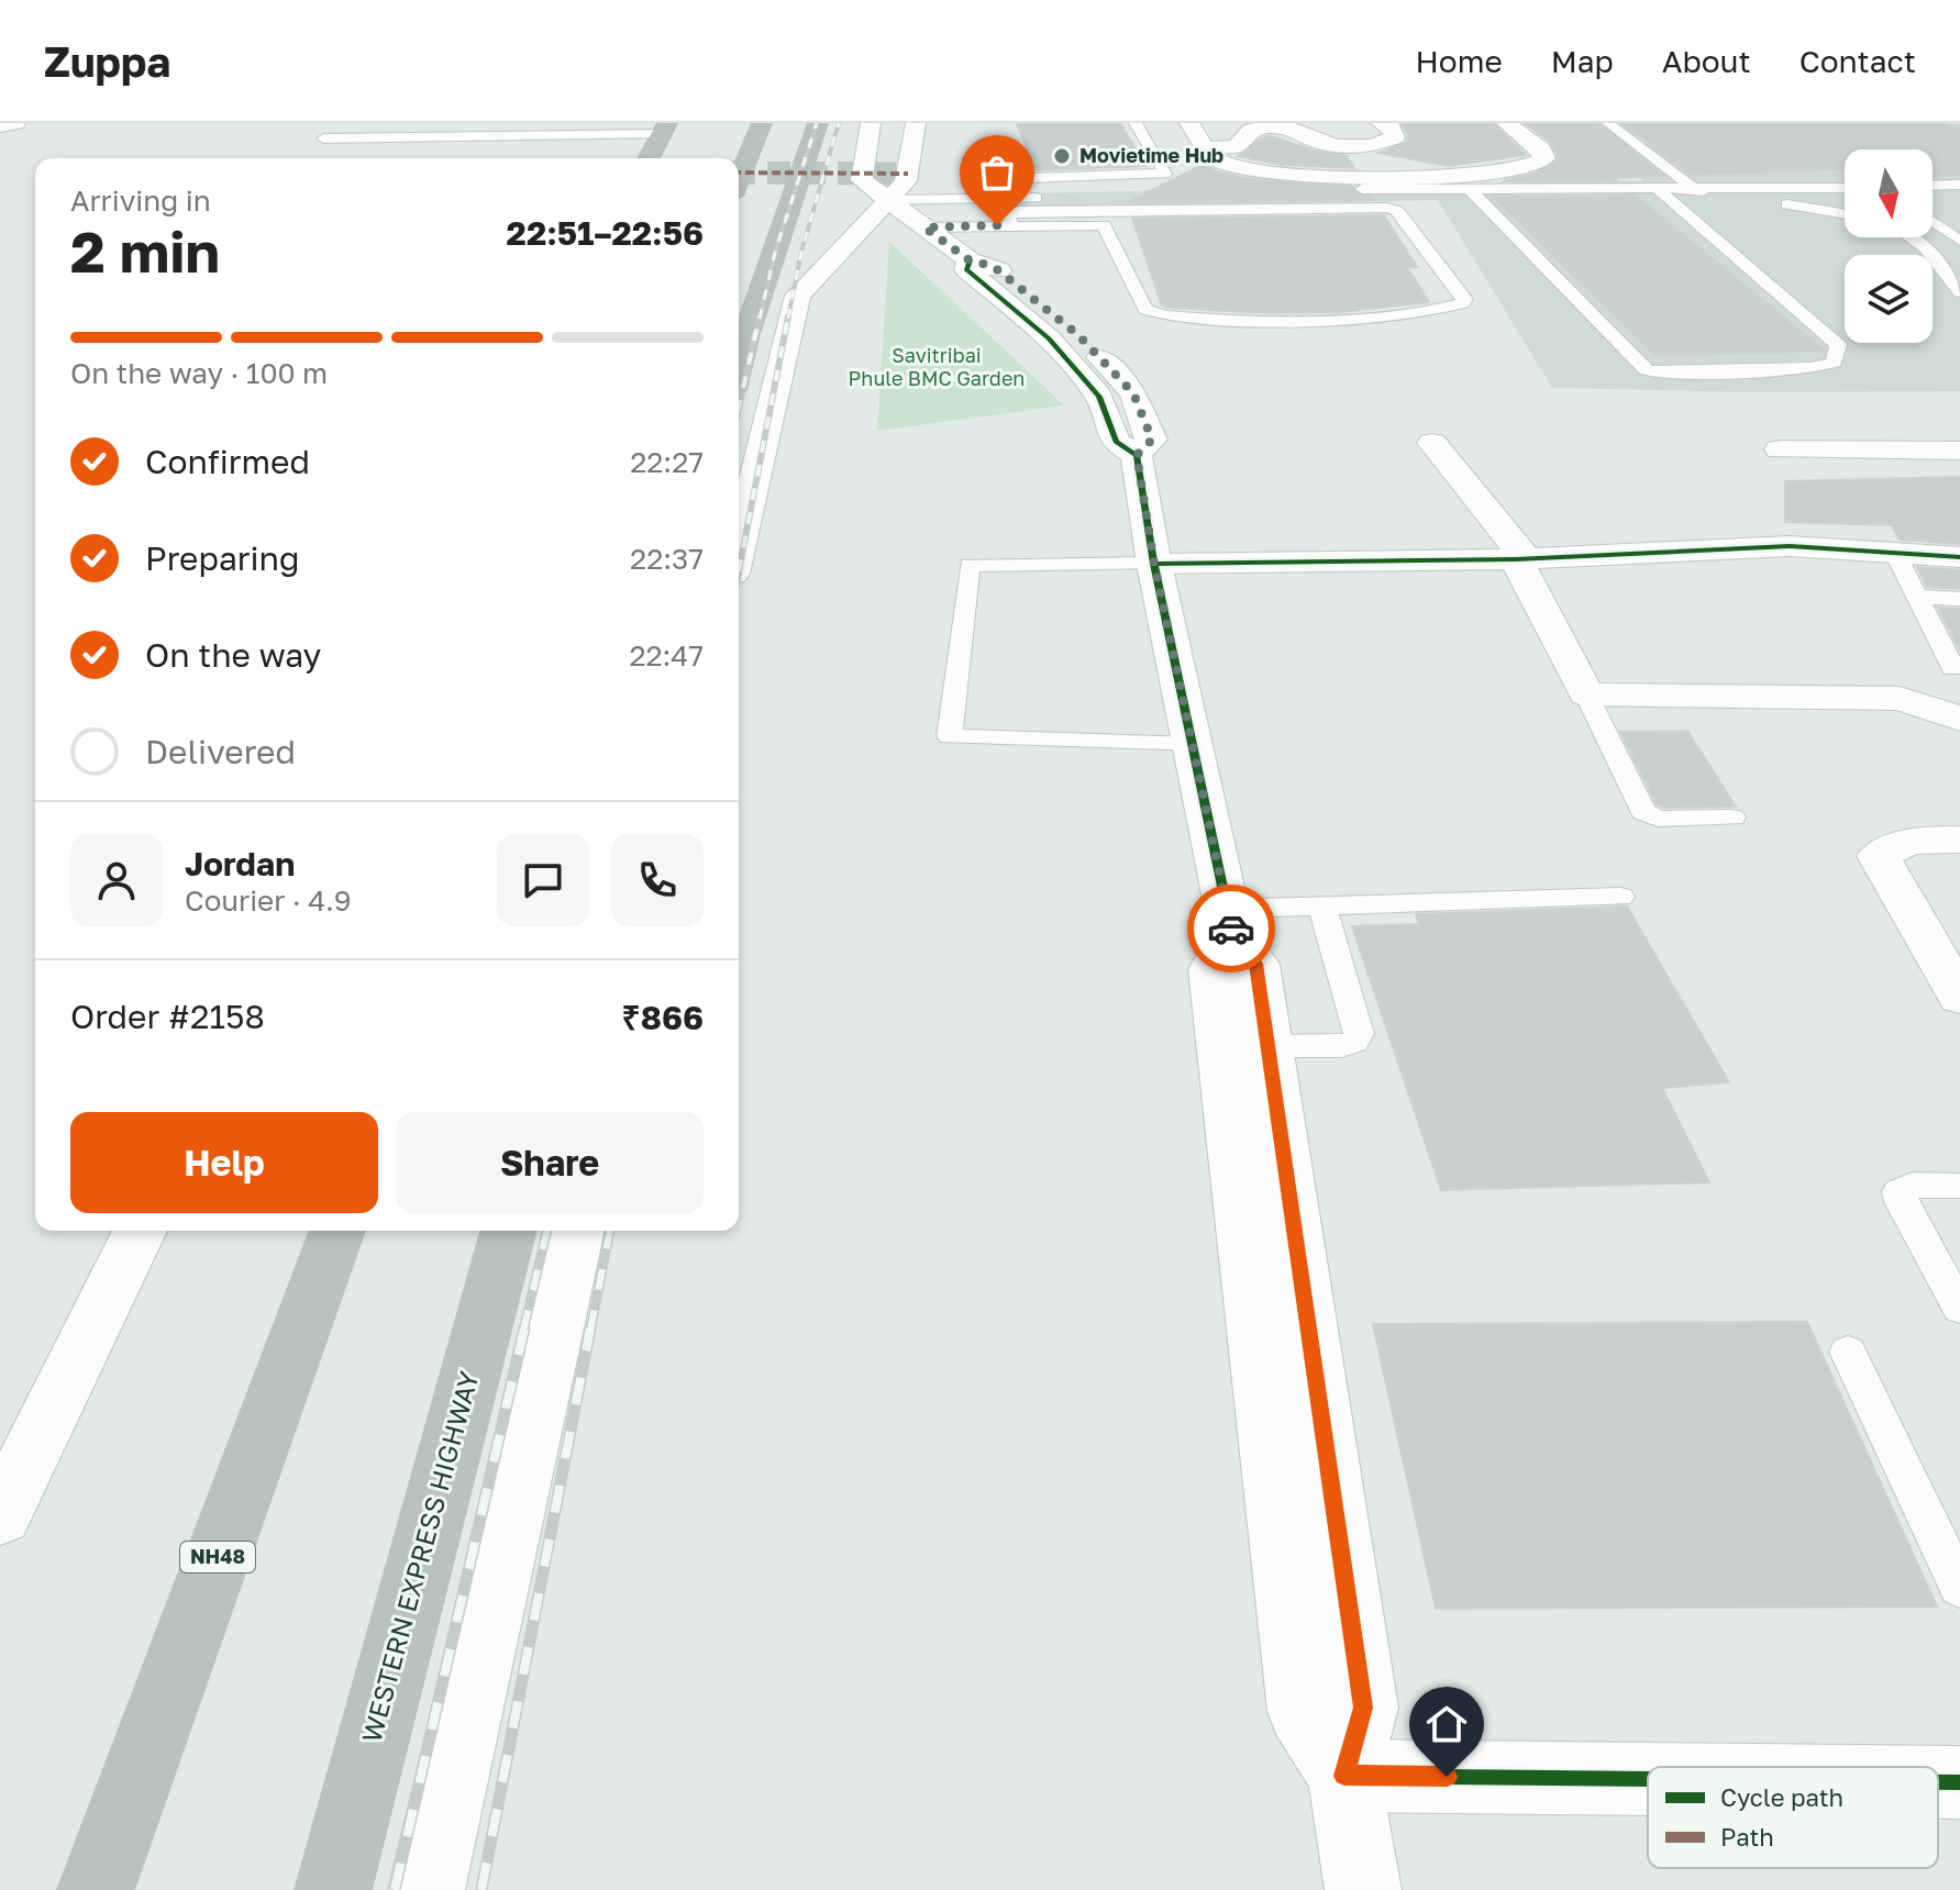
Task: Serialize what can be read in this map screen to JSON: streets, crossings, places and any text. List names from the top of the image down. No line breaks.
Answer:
{"streets":{"highway":["NH48","WESTERN EXPRESS HIGHWAY"]},"parks":["Savitribai Phule BMC Garden"],"places":["Movietime Hub"],"legend":["Cycle path","Path"],"north":"bottom","page":{"header":"Zuppa","nav":["Home","Map","About","Contact"],"heading":["2 min","Arriving in","22:51–22:56"],"panel":["Jordan","Courier · 4.9","Order #2158","₹866"],"bar":"On the way · 100 m","list":[["Confirmed","22:27"],["Preparing","22:37"],["On the way","22:47"],"Delivered"],"buttons":["Help","Share"]}}
